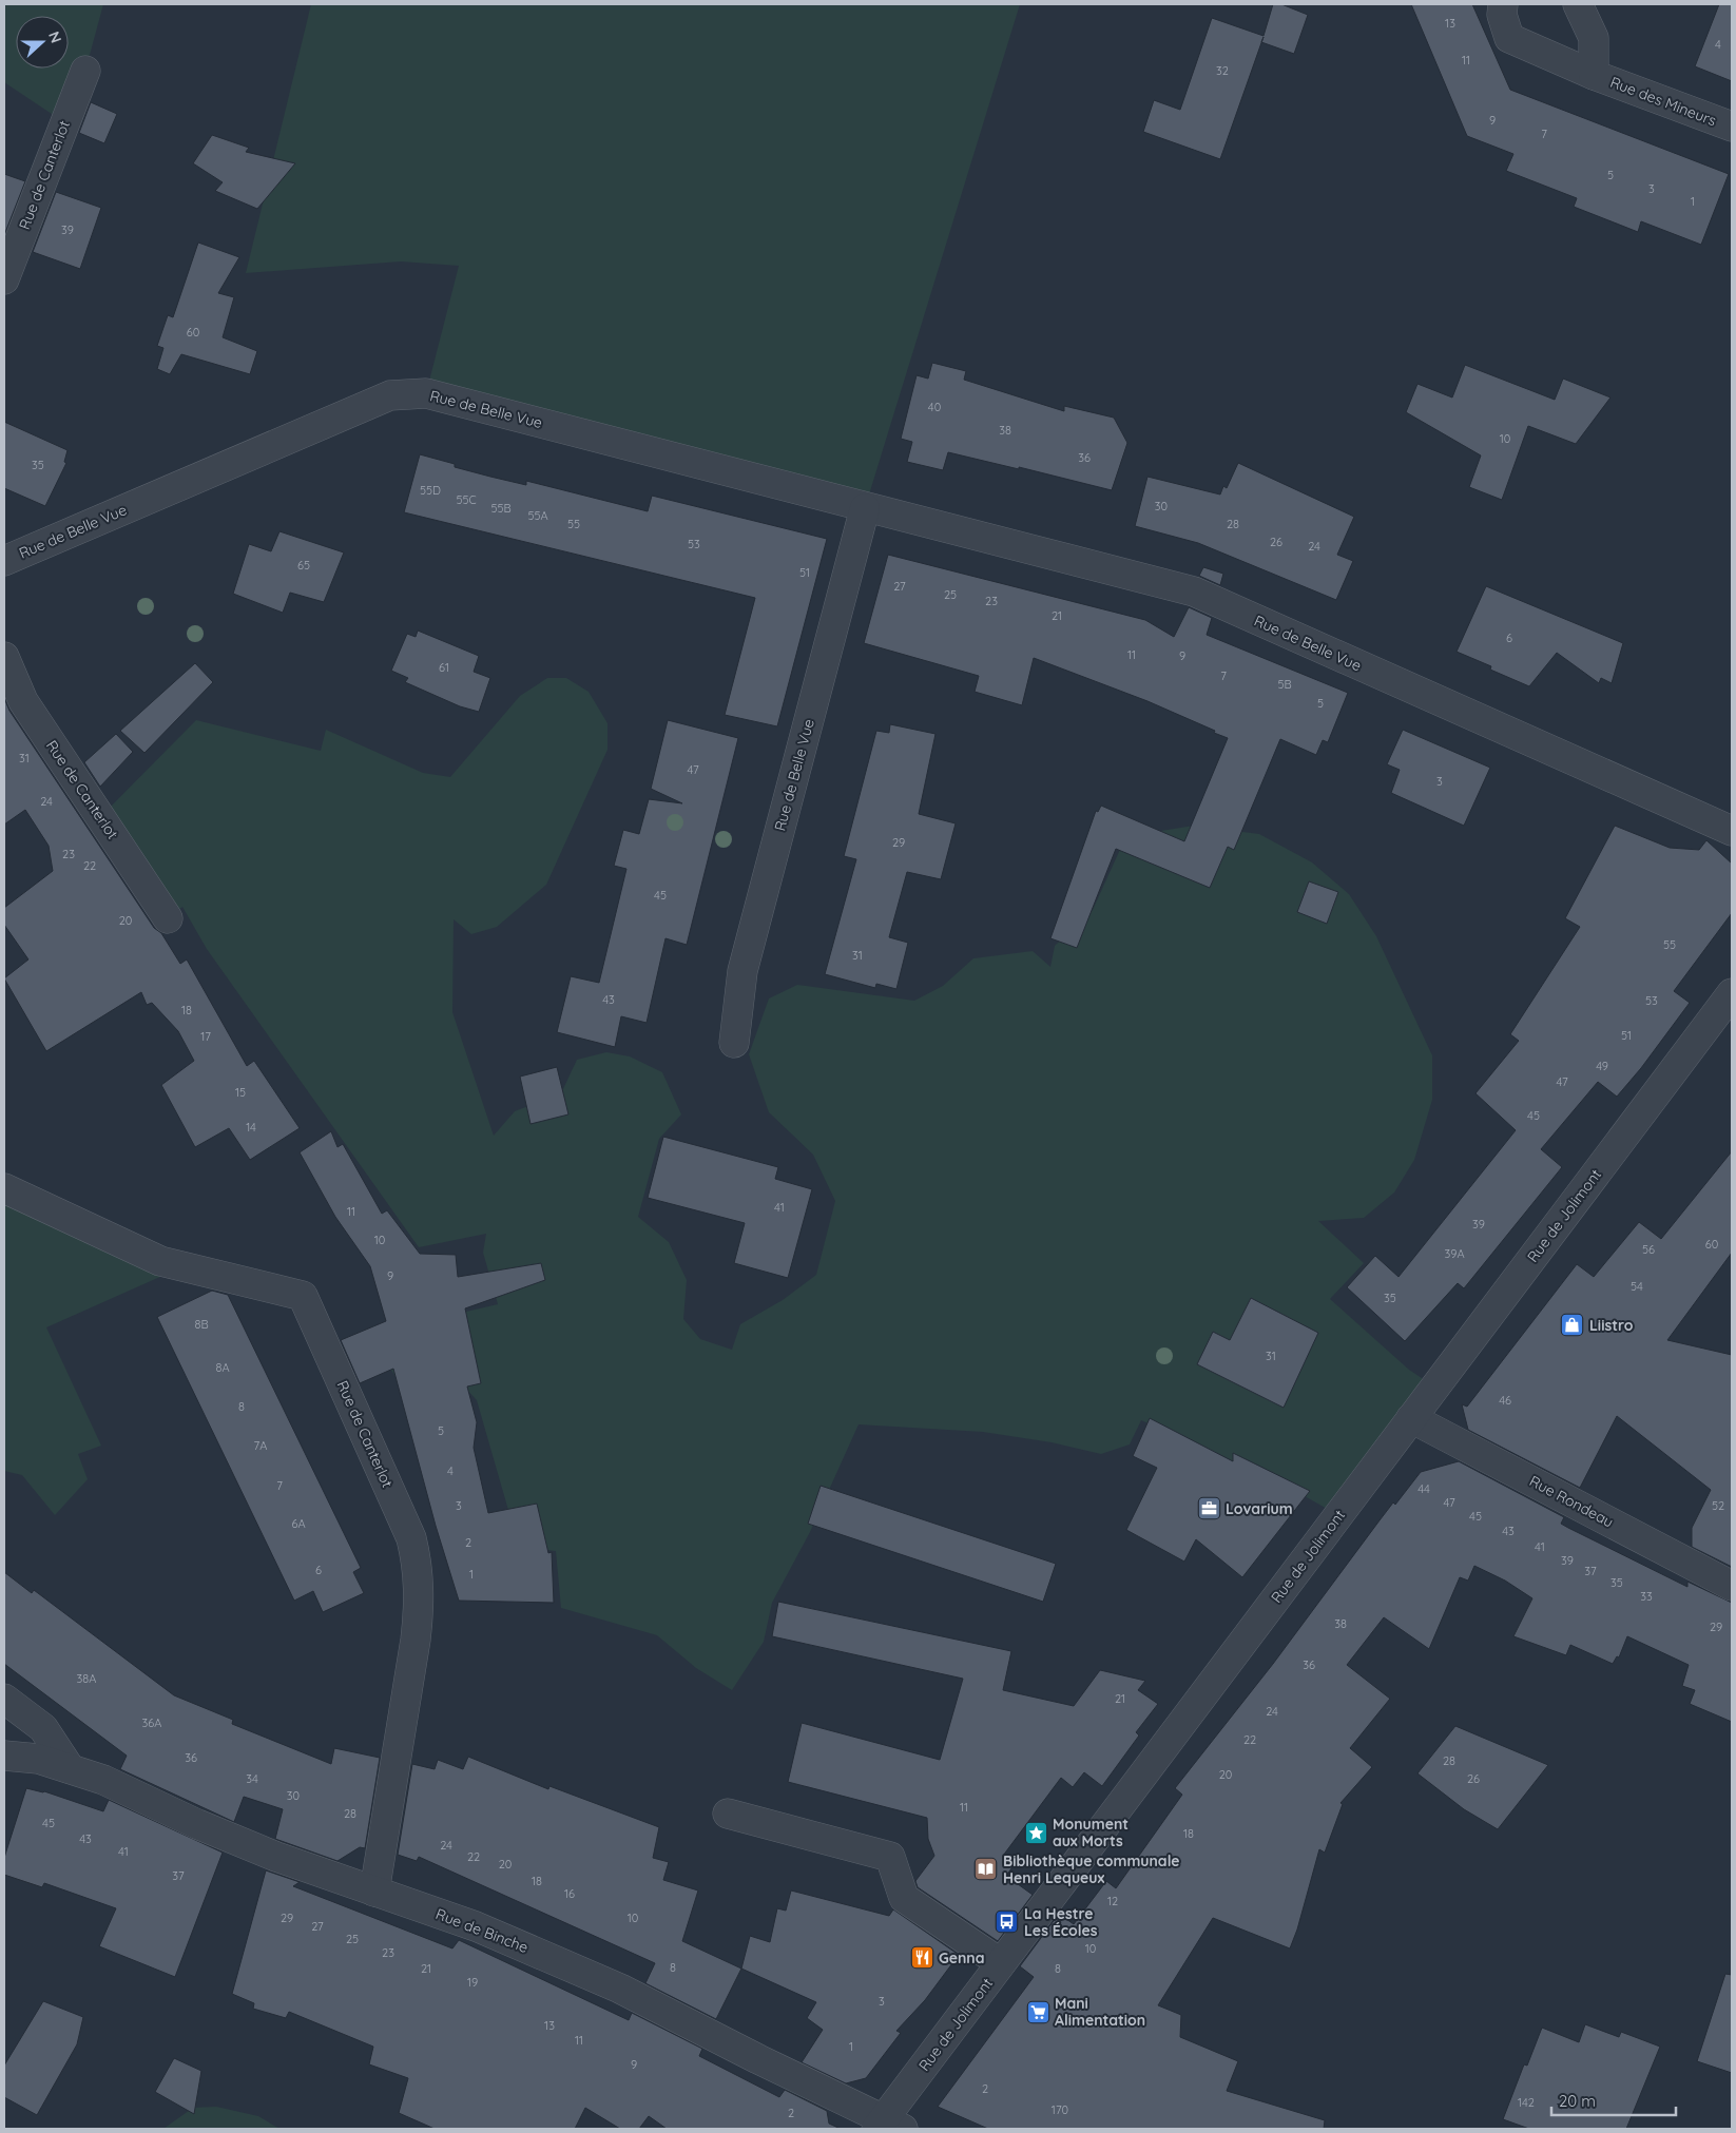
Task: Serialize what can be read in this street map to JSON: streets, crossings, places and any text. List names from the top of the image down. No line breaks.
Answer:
{"streets":{"street":["Rue des Mineurs","Rue de Canterlot","Rue de Belle Vue","Rue de Jolimont","Rue Rondeau","Rue de Binche"]},"crossings":[["Rue de Canterlot","Rue de Binche"],["Rue de Jolimont","Rue Rondeau"],["Rue de Jolimont","Rue de Binche"]],"places":{"shop":["Liistro"],"office":["Lovarium"],"place":["Monument aux Morts"],"library":["Bibliothèque communale Henri Lequeux"],"bus stop":["La Hestre Les Écoles"],"restaurant":["Genna"],"supermarket":["Mani Alimentation"]},"house_numbers":["13","4","11","32","9","7","5","3","1","39","60","40","38","10","36","35","55D","55C","30","55B","55A","55","28","26","53","24","65","51","27","25","23","21","6","11","9","61","7","5B","5","31","47","3","24","29","23","22","45","20","55","31","43","53","18","51","17","49","47","15","45","14","41","11","39","10","60","56","39A","9","54","35","8B","31","8A","46","8","5","7A","4","7","44","47","3","52","45","6A","43","2","41","39","6","37","1","35","33","38","29","36","38A","21","24","36A","22","36","28","20","34","26","30","11","28","45","18","43","24","41","22","20","37","18","16","12","29","10","27","25","10","23","8","21","8","19","3","13","11","1","9","2","142","170","2"],"scale_bar":"20 m","north":"right"}
